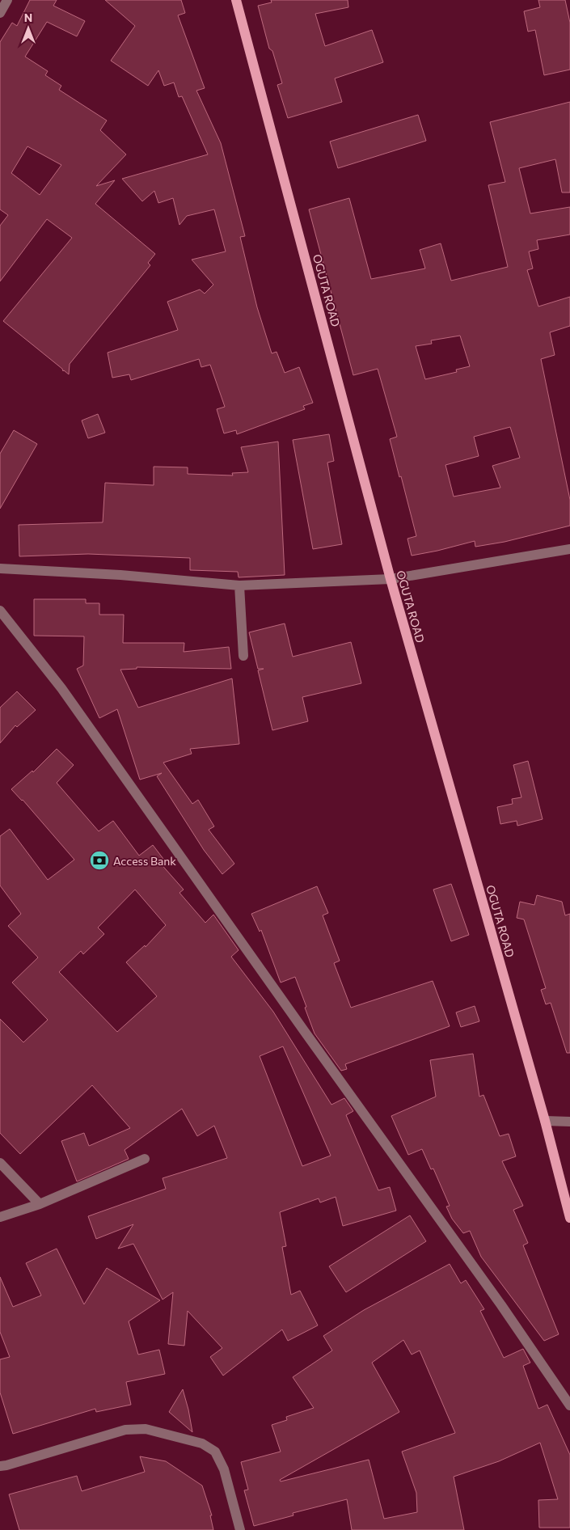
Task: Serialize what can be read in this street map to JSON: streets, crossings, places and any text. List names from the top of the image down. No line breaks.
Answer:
{"streets":{"main road":["OGUTA ROAD"]},"places":{"bank":["Access Bank"]},"north":"top"}
